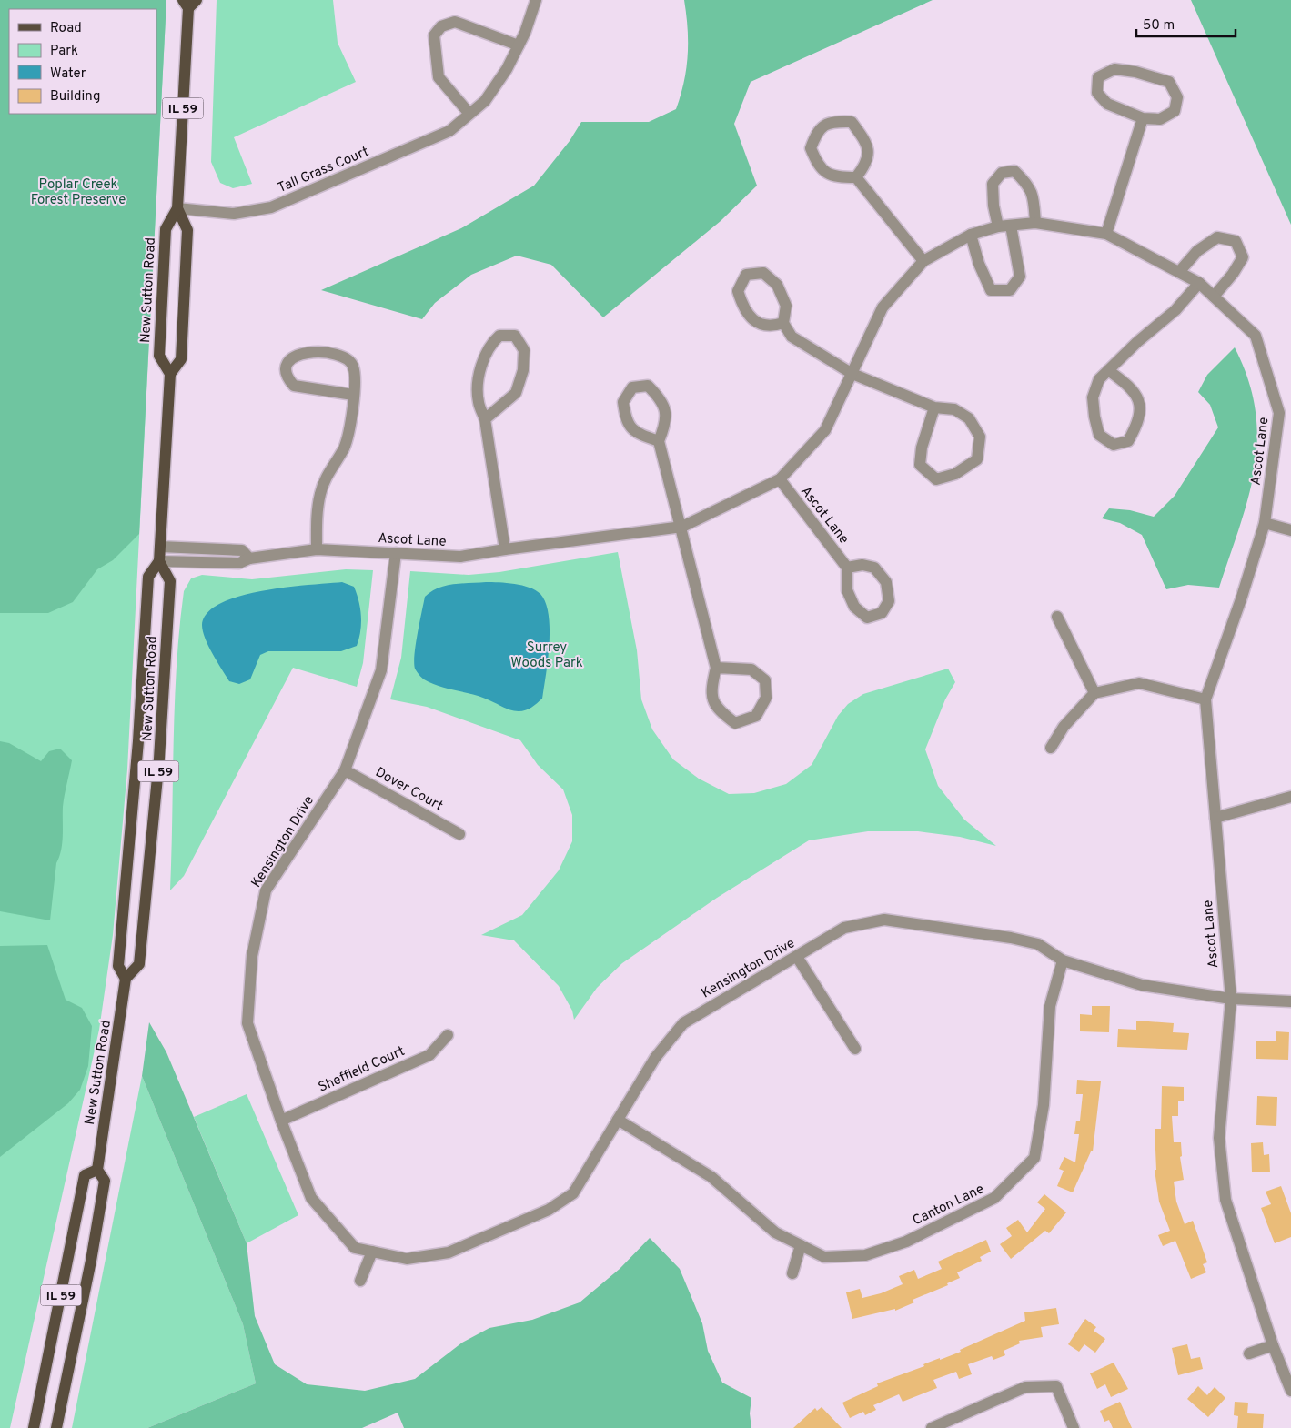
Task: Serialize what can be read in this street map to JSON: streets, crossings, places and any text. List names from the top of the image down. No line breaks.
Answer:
{"streets":{"main road":["IL 59","New Sutton Road"],"street":["Tall Grass Court","Ascot Lane","Dover Court","Kensington Drive","Sheffield Court","Canton Lane"]},"crossings":[["IL 59","New Sutton Road"],["Tall Grass Court","New Sutton Road"],["New Sutton Road","Ascot Lane"],["Ascot Lane","Kensington Drive"],["Dover Court","Kensington Drive"],["Kensington Drive","Sheffield Court"],["Kensington Drive","Canton Lane"]],"parks":["Poplar Creek Forest Preserve","Surrey Woods Park"],"legend":["Road","Park","Water","Building"],"scale_bar":"50 m"}
